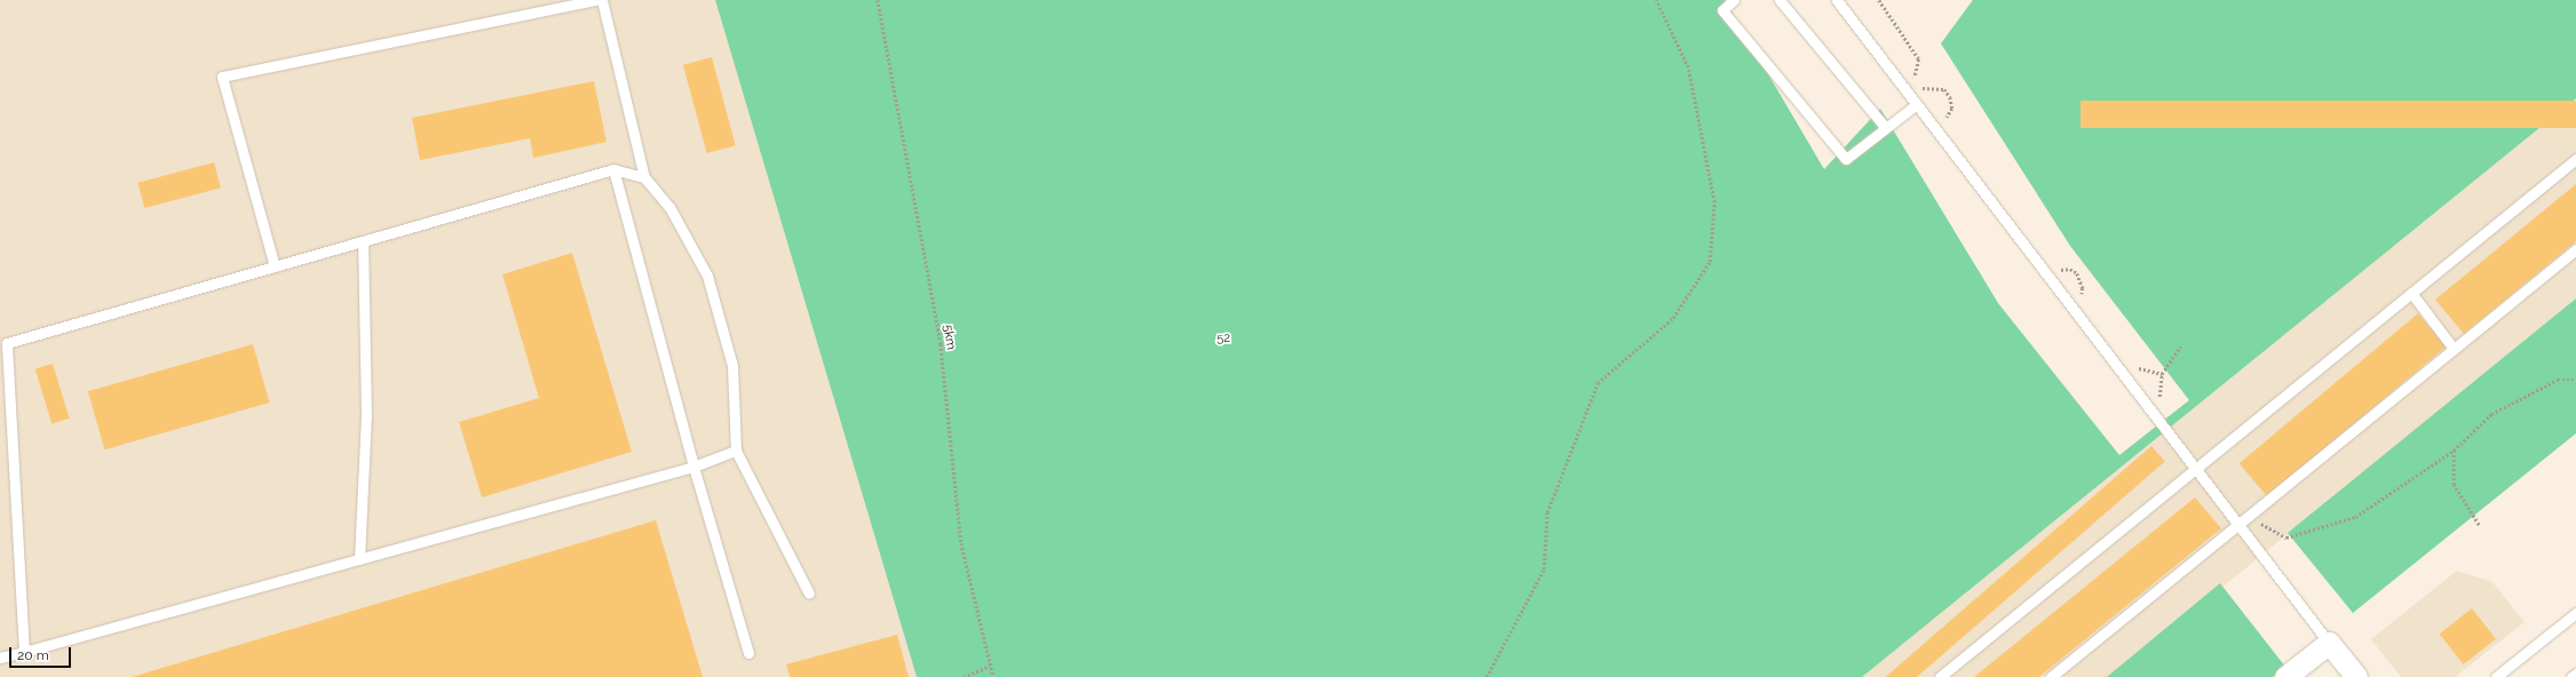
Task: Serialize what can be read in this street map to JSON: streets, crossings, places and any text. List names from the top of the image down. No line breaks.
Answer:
{"streets":{"path":["5km"]},"parks":["52"],"scale_bar":"20 m"}
